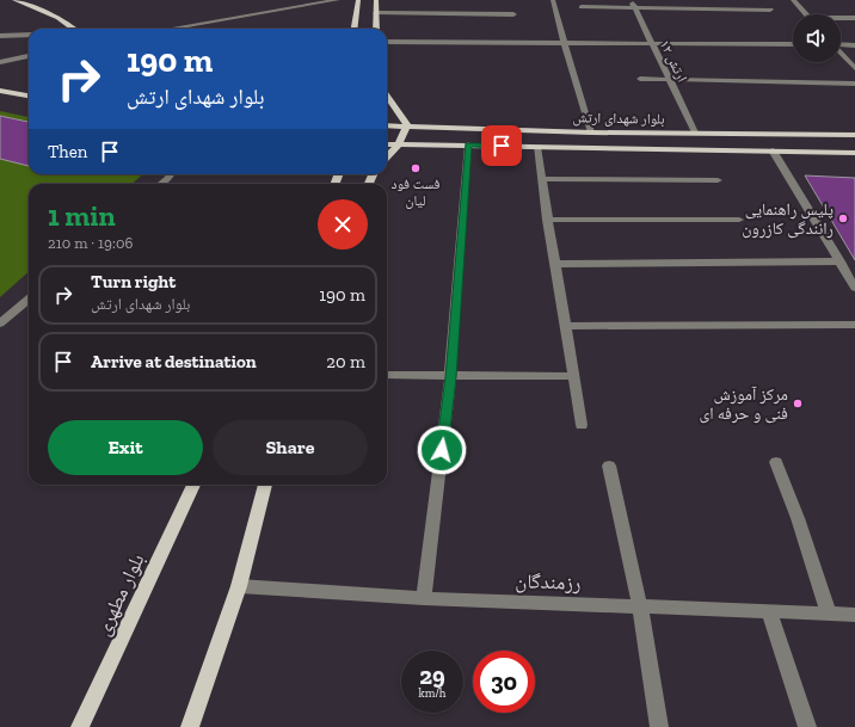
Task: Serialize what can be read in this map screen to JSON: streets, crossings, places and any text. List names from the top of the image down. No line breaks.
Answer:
{"streets":{"main road":["بلوار شهدای ارتش","بلوار مطهری"],"street":["ارتش ۱۲","رزمندگان"]},"crossings":[["ارتش ۱۲","بلوار شهدای ارتش"]],"places":["فست فود لیان","پلیس راهنمایی رانندگی کازرون","مرکز آموزش فنی و حرفه ای"],"page":{"turn":["190 m","بلوار شهدای ارتش"],"then":"Then","heading":["1 min","210 m · 19:06"],"list":[{"name":"Turn right","note":"بلوار شهدای ارتش","value":"190 m"},{"name":"Arrive at destination","value":"20 m"}],"buttons":["Exit","Share"],"speed":"29 km/h","limit":"30"}}
